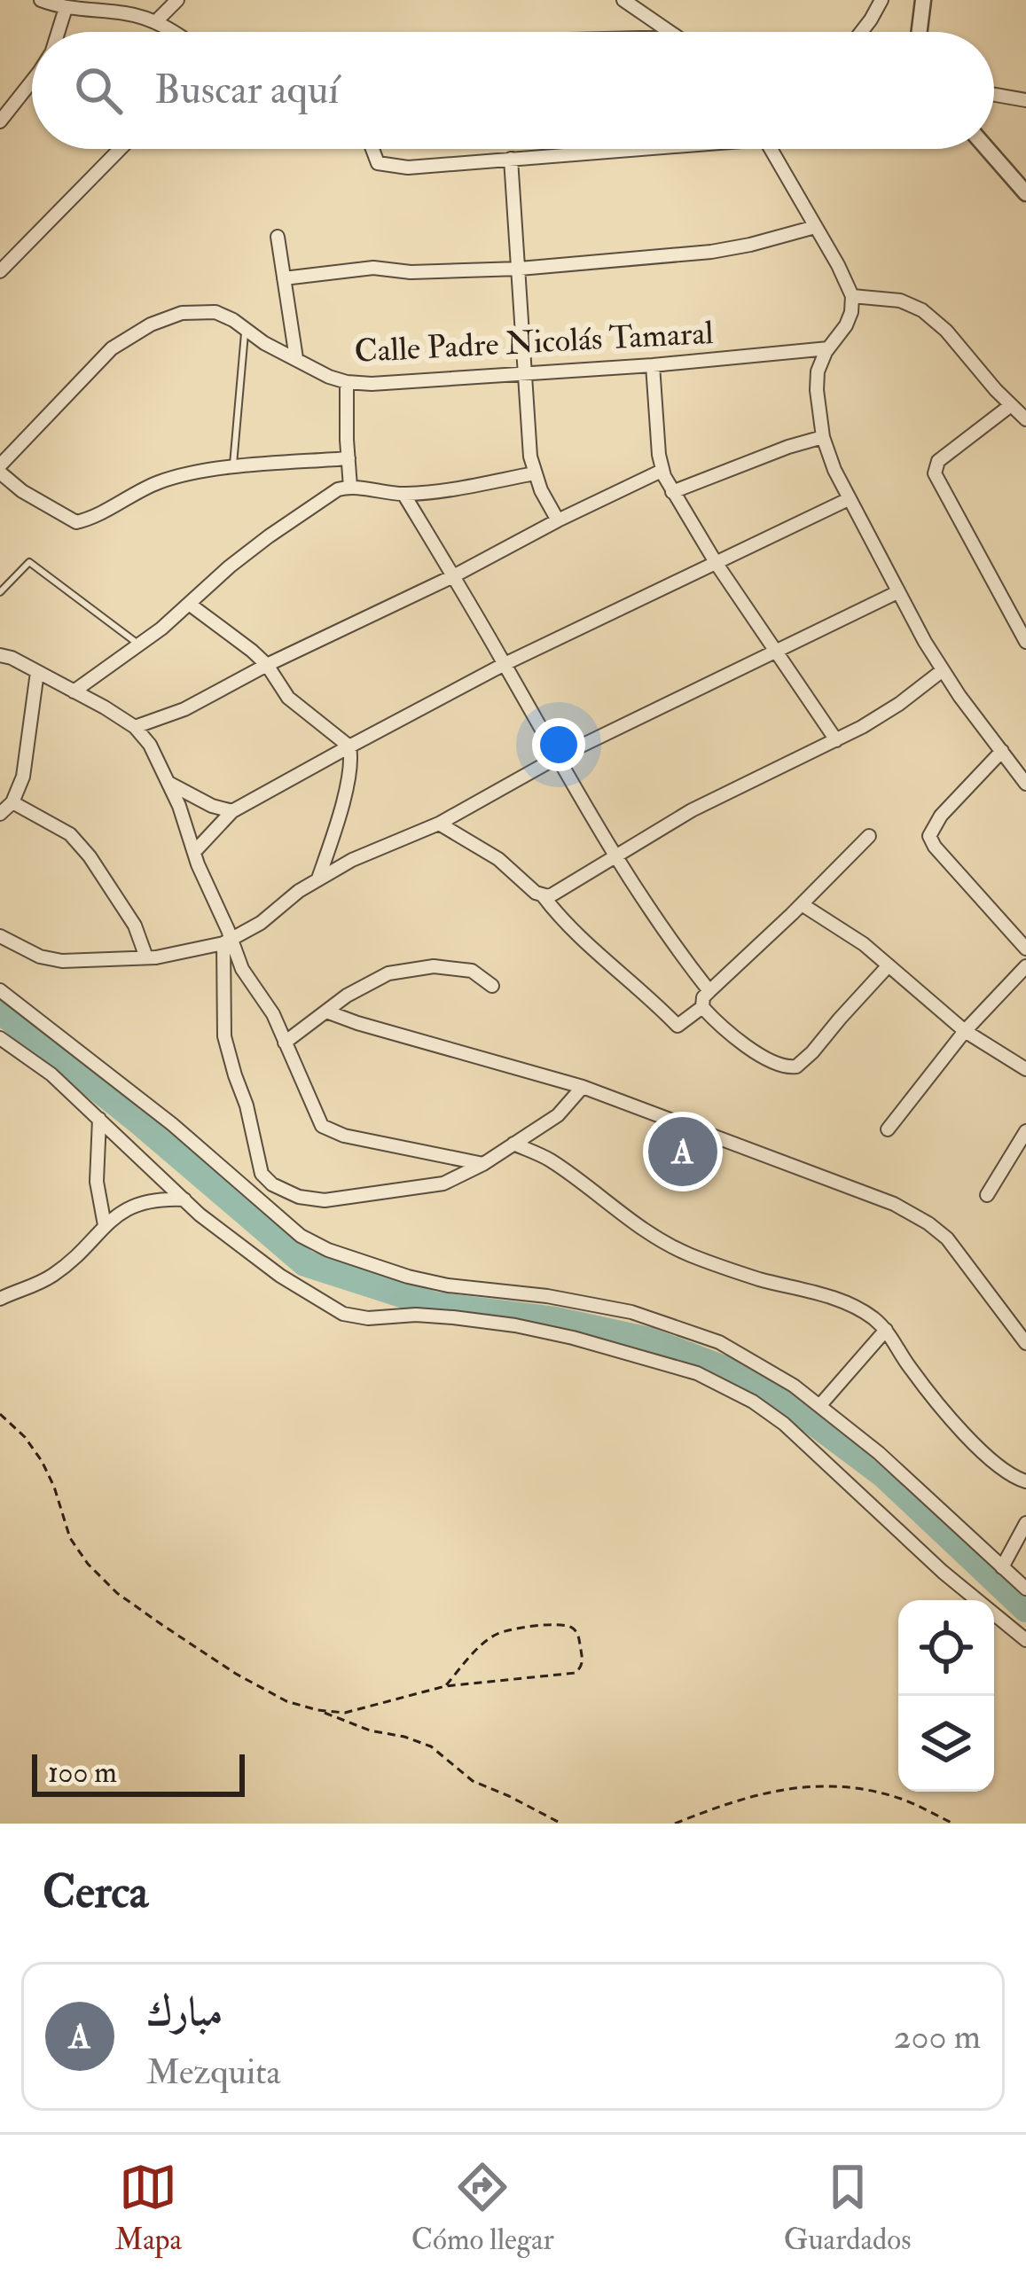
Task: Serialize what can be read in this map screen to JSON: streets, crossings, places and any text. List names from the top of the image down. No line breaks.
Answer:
{"streets":{"street":["Calle Padre Nicolás Tamaral"]},"scale_bar":"100 m","page":{"search":"Buscar aquí","pins":"A","scale":"100 m","heading":"Cerca","list":[{"mark":"A","name":"مبارك","note":"Mezquita","value":"200 m"}],"nav":["Mapa","Cómo llegar","Guardados"]}}
